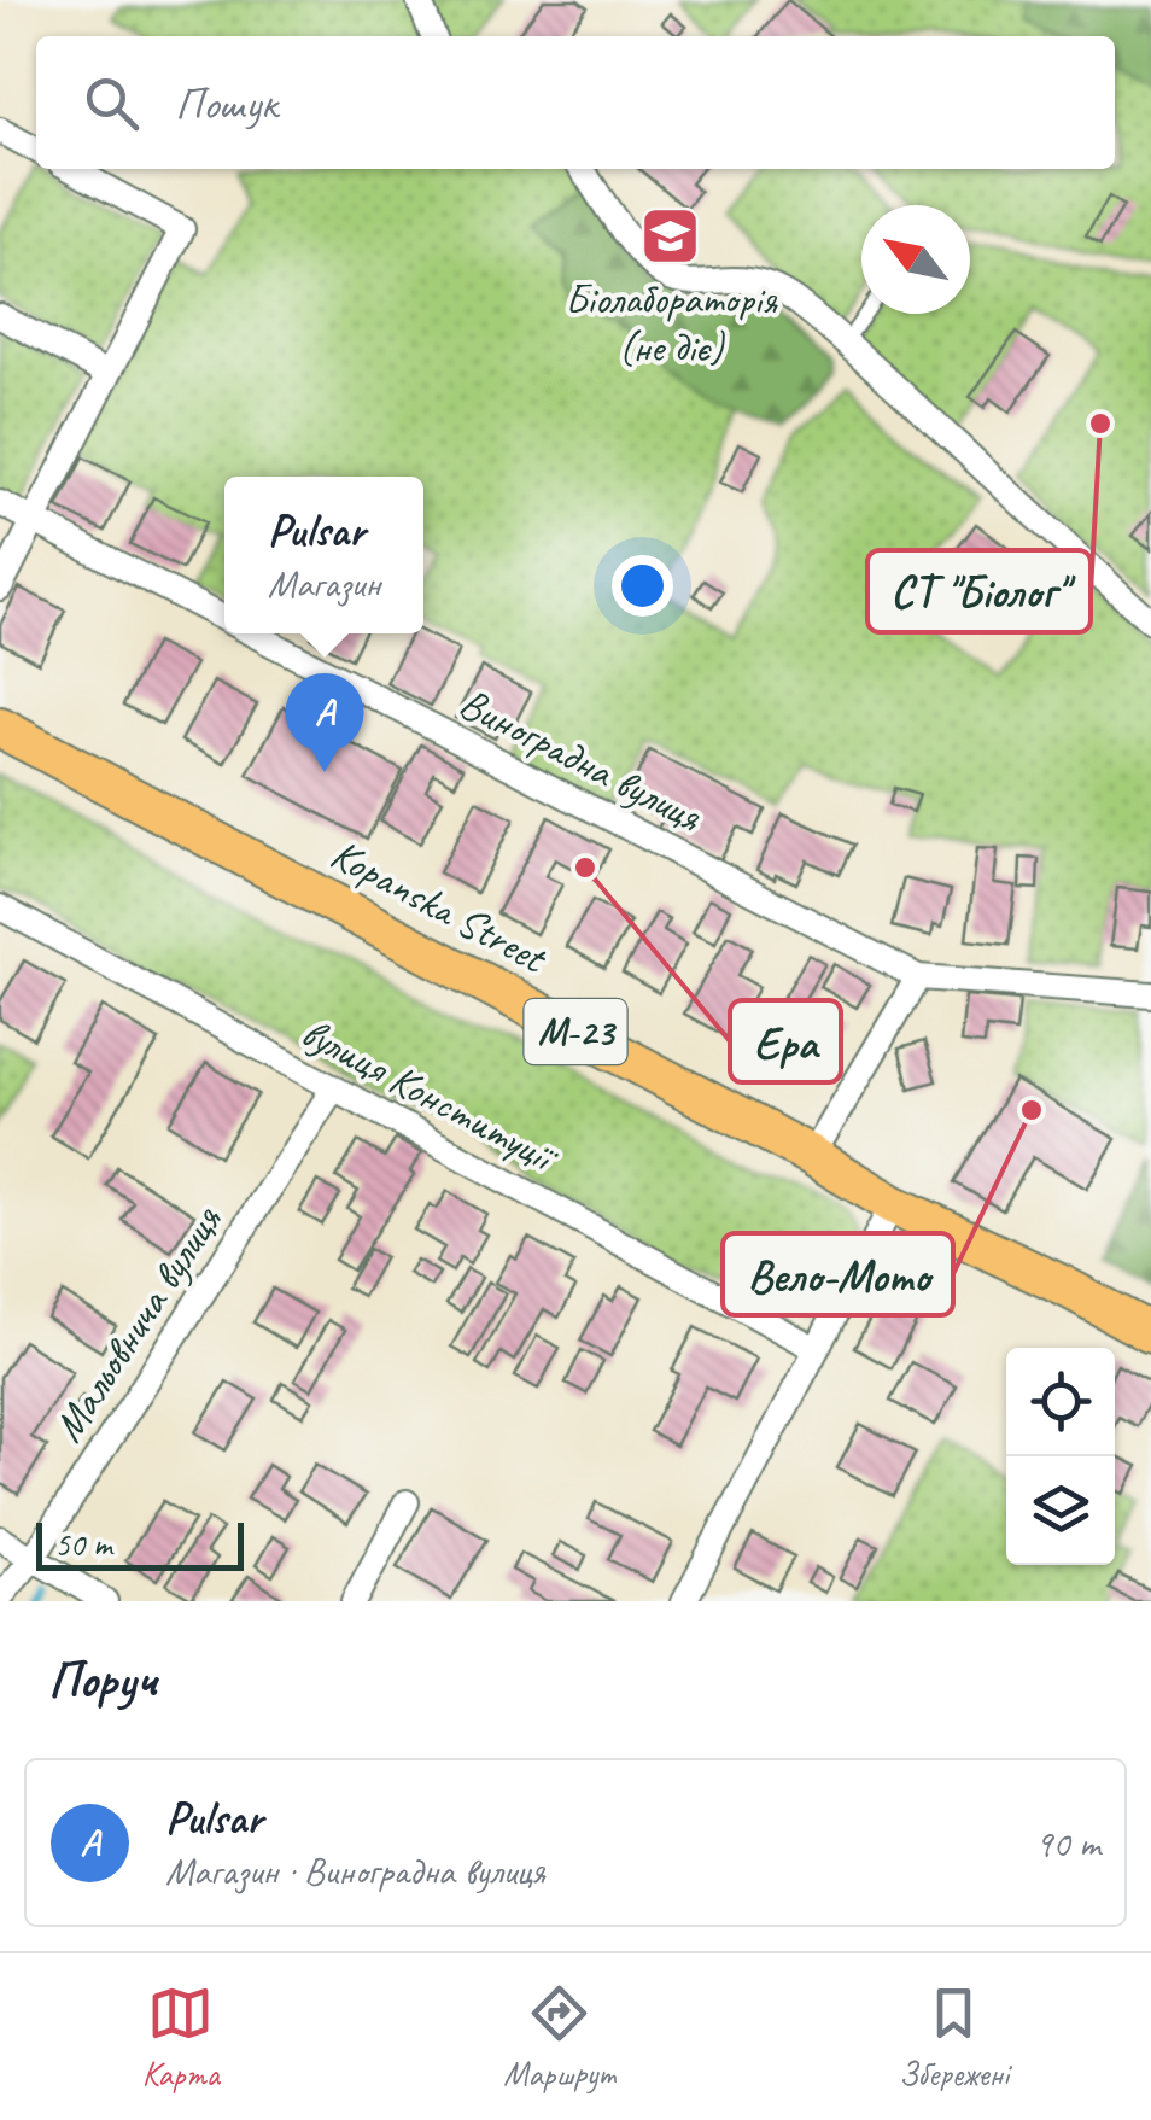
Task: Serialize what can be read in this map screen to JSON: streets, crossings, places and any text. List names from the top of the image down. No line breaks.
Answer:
{"streets":{"highway":["Kopanska Street","М-23"],"street":["Виноградна вулиця","вулиця Конституції","Мальовнича вулиця"]},"crossings":[["вулиця Конституції","Мальовнича вулиця"]],"places":{"school or university":["Біолабораторія (не діє)"],"other":["СТ \"Біолог\"","Ера","Вело-Мото"]},"scale_bar":"50 m","north":"top left","page":{"search":"Пошук","popup":["Pulsar","Магазин"],"pins":"A","scale":"50 m","heading":"Поруч","list":[{"mark":"A","name":"Pulsar","note":"Магазин · Виноградна вулиця","value":"90 m"}],"nav":["Карта","Маршрут","Збережені"]}}
